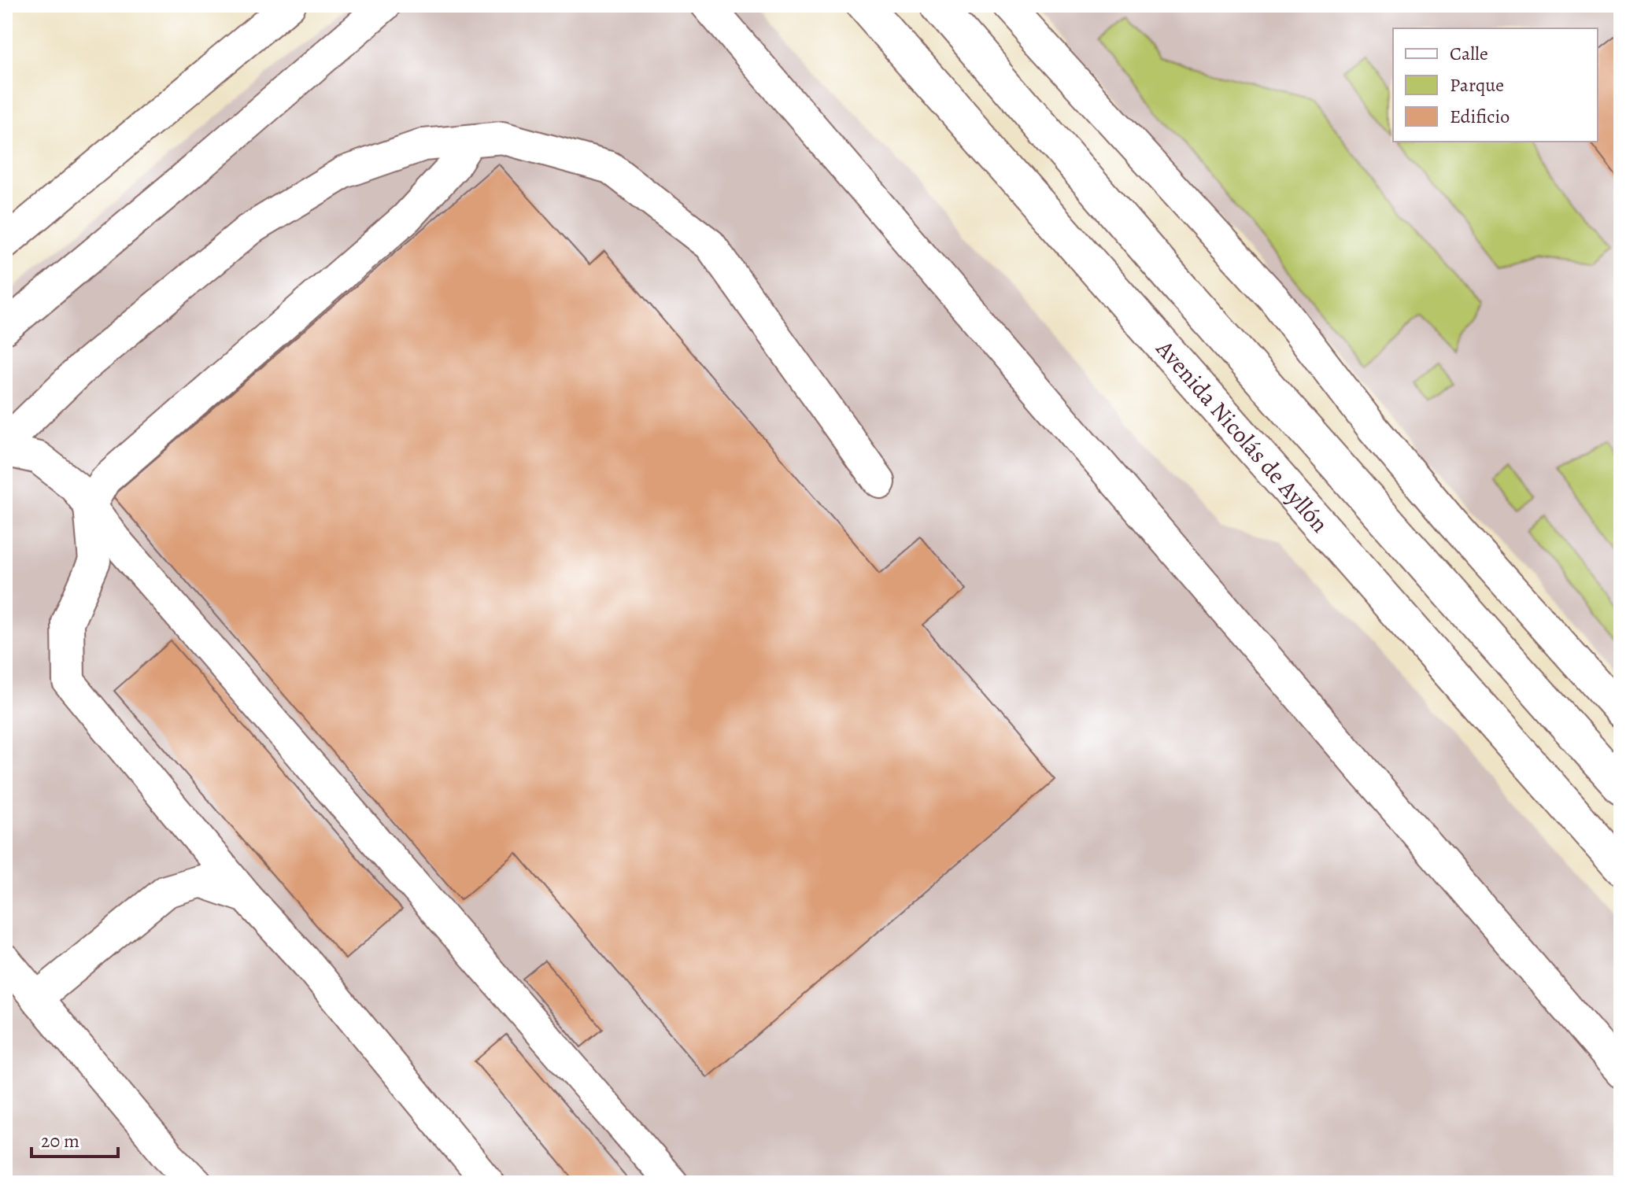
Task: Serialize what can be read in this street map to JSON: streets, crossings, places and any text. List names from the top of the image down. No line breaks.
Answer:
{"streets":{"main road":["Avenida Nicolás de Ayllón"]},"legend":["Calle","Parque","Edificio"],"scale_bar":"20 m"}
